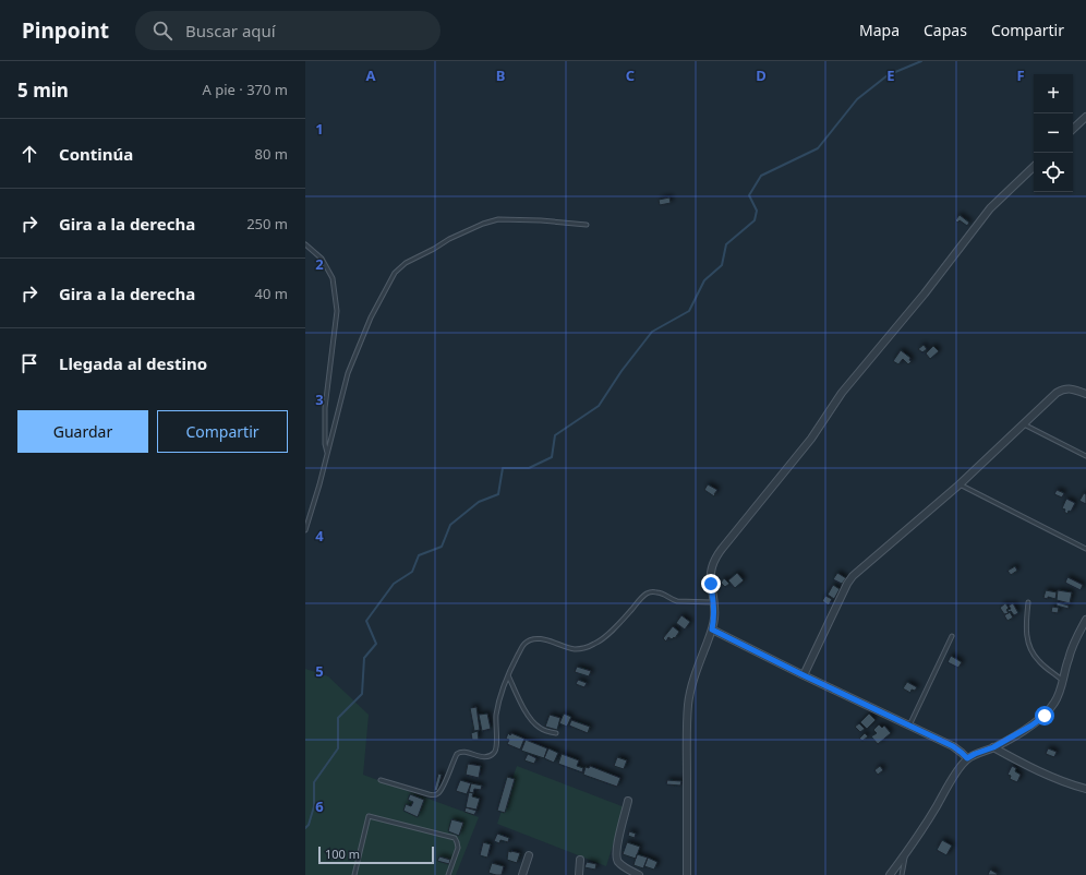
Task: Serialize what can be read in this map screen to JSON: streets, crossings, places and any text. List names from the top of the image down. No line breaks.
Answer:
{"scale_bar":"100 m","page":{"header":"Pinpoint","search":"Buscar aquí","nav":["Mapa","Capas","Compartir"],"heading":["5 min","A pie · 370 m"],"map_buttons":["+","−"],"list":[["Continúa","80 m"],["Gira a la derecha","250 m"],["Gira a la derecha","40 m"],"Llegada al destino"],"buttons":["Guardar","Compartir"],"scale":"100 m"},"grid":{"columns":["A","B","C","D","E","F"],"rows":["1","2","3","4","5","6"]}}
